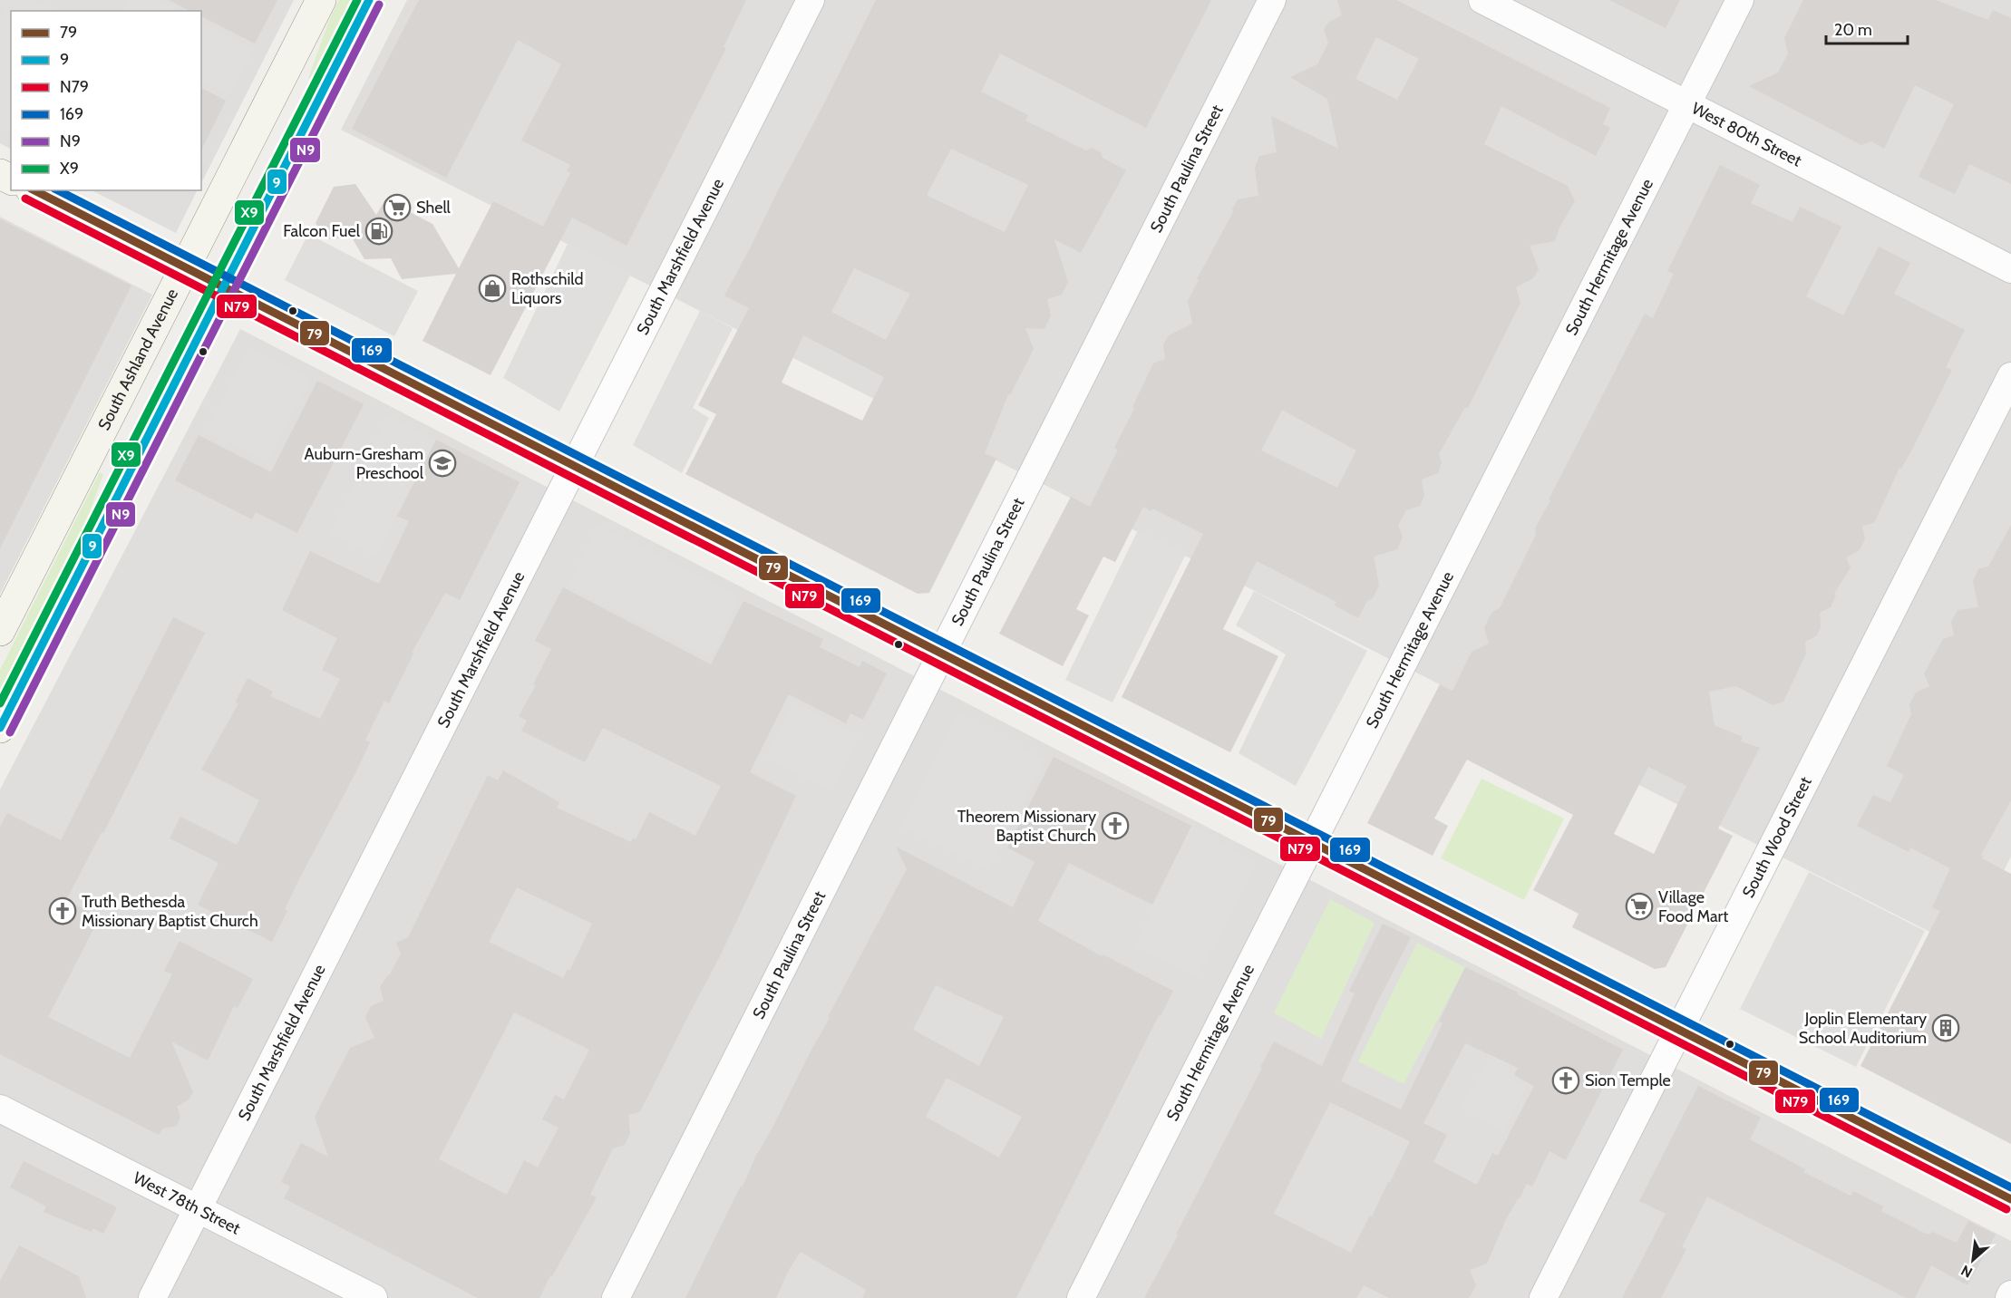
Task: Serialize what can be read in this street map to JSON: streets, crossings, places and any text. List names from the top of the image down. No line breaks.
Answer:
{"streets":{"main road":["South Ashland Avenue"],"street":["West 80th Street","South Paulina Street","South Marshfield Avenue","South Hermitage Avenue","South Wood Street","West 78th Street"]},"crossings":[["West 80th Street","South Hermitage Avenue"],["South Marshfield Avenue","West 78th Street"]],"places":{"supermarket":["Shell","Village Food Mart"],"fuel station":["Falcon Fuel"],"shop":["Rothschild Liquors"],"school or university":["Auburn-Gresham Preschool"],"church":["Theorem Missionary Baptist Church","Truth Bethesda Missionary Baptist Church","Sion Temple"],"building":["Joplin Elementary School Auditorium"]},"lines":["transit line 9","transit line X9","transit line N9","transit line 79","transit line 169","transit line N79"],"legend":["79","9","N79","169","N9","X9"],"scale_bar":"20 m","north":"bottom left"}
